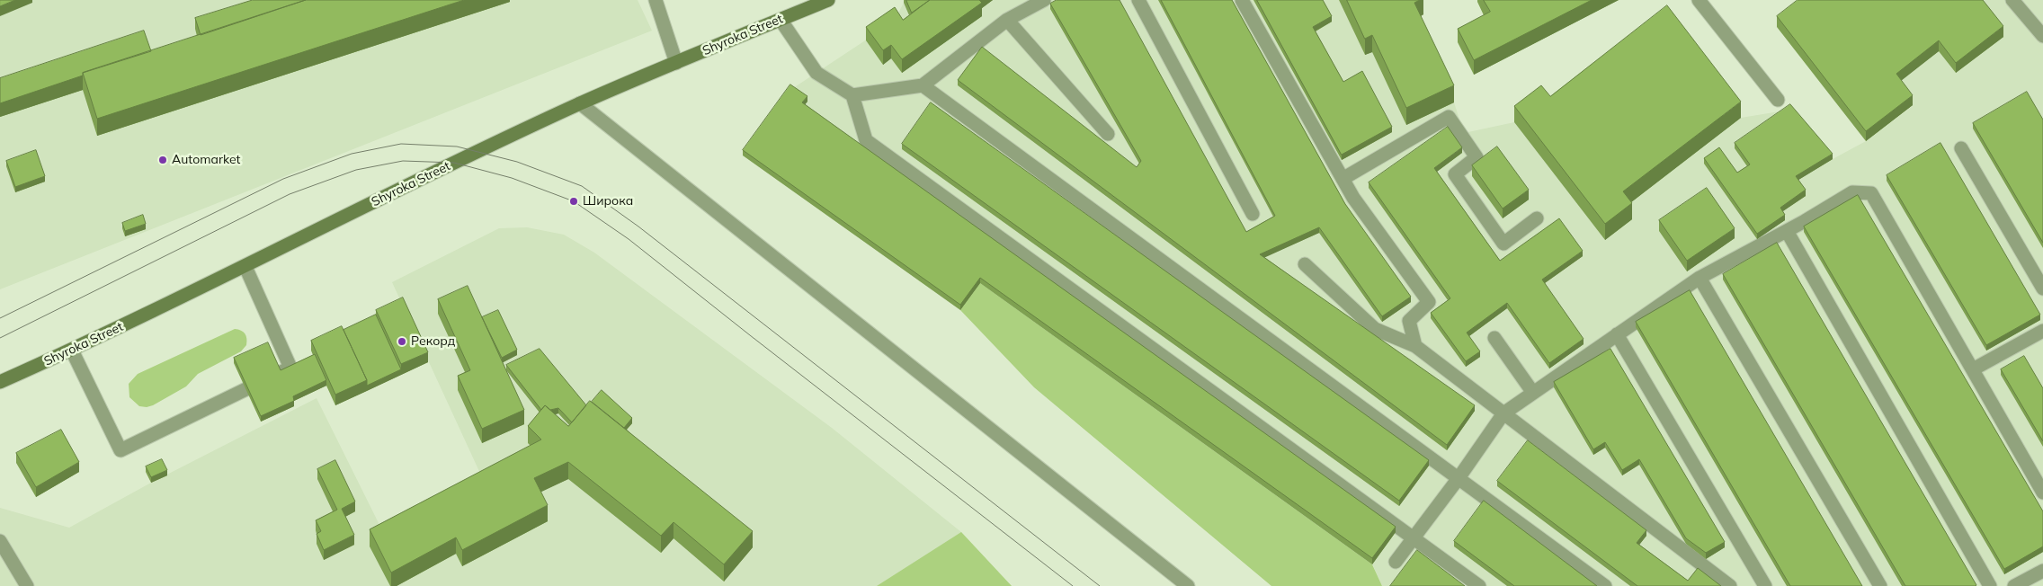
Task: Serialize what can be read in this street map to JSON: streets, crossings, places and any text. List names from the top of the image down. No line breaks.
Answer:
{"streets":{"street":["Shyroka Street"]},"places":["Automarket","Широка","Рекорд"]}
